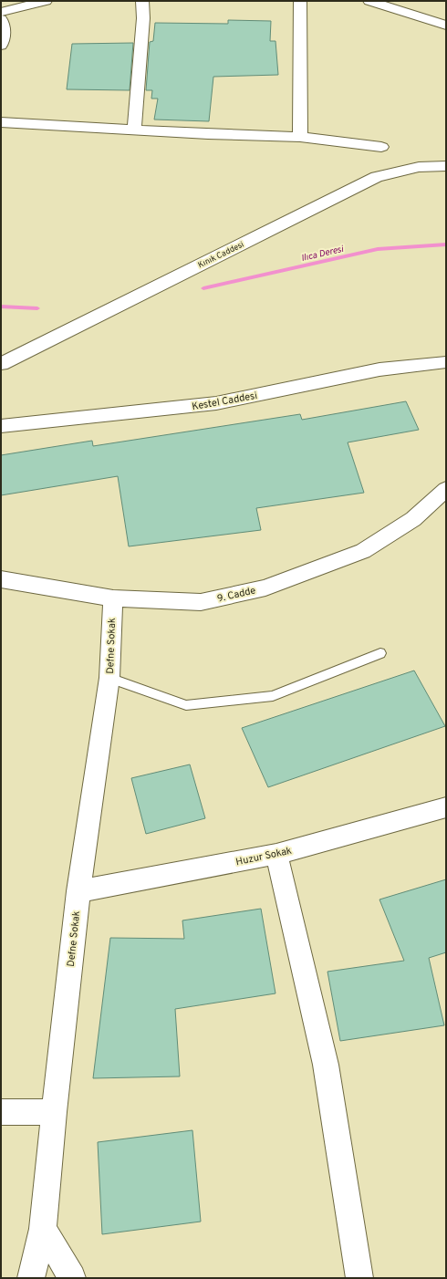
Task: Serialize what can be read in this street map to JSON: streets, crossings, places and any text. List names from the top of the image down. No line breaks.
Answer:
{"streets":{"street":["Kınık Caddesi","Kestel Caddesi","9. Cadde","Defne Sokak","Huzur Sokak"]},"crossings":[["9. Cadde","Defne Sokak"],["Defne Sokak","Huzur Sokak"]],"water":["Ilıca Deresi"]}
